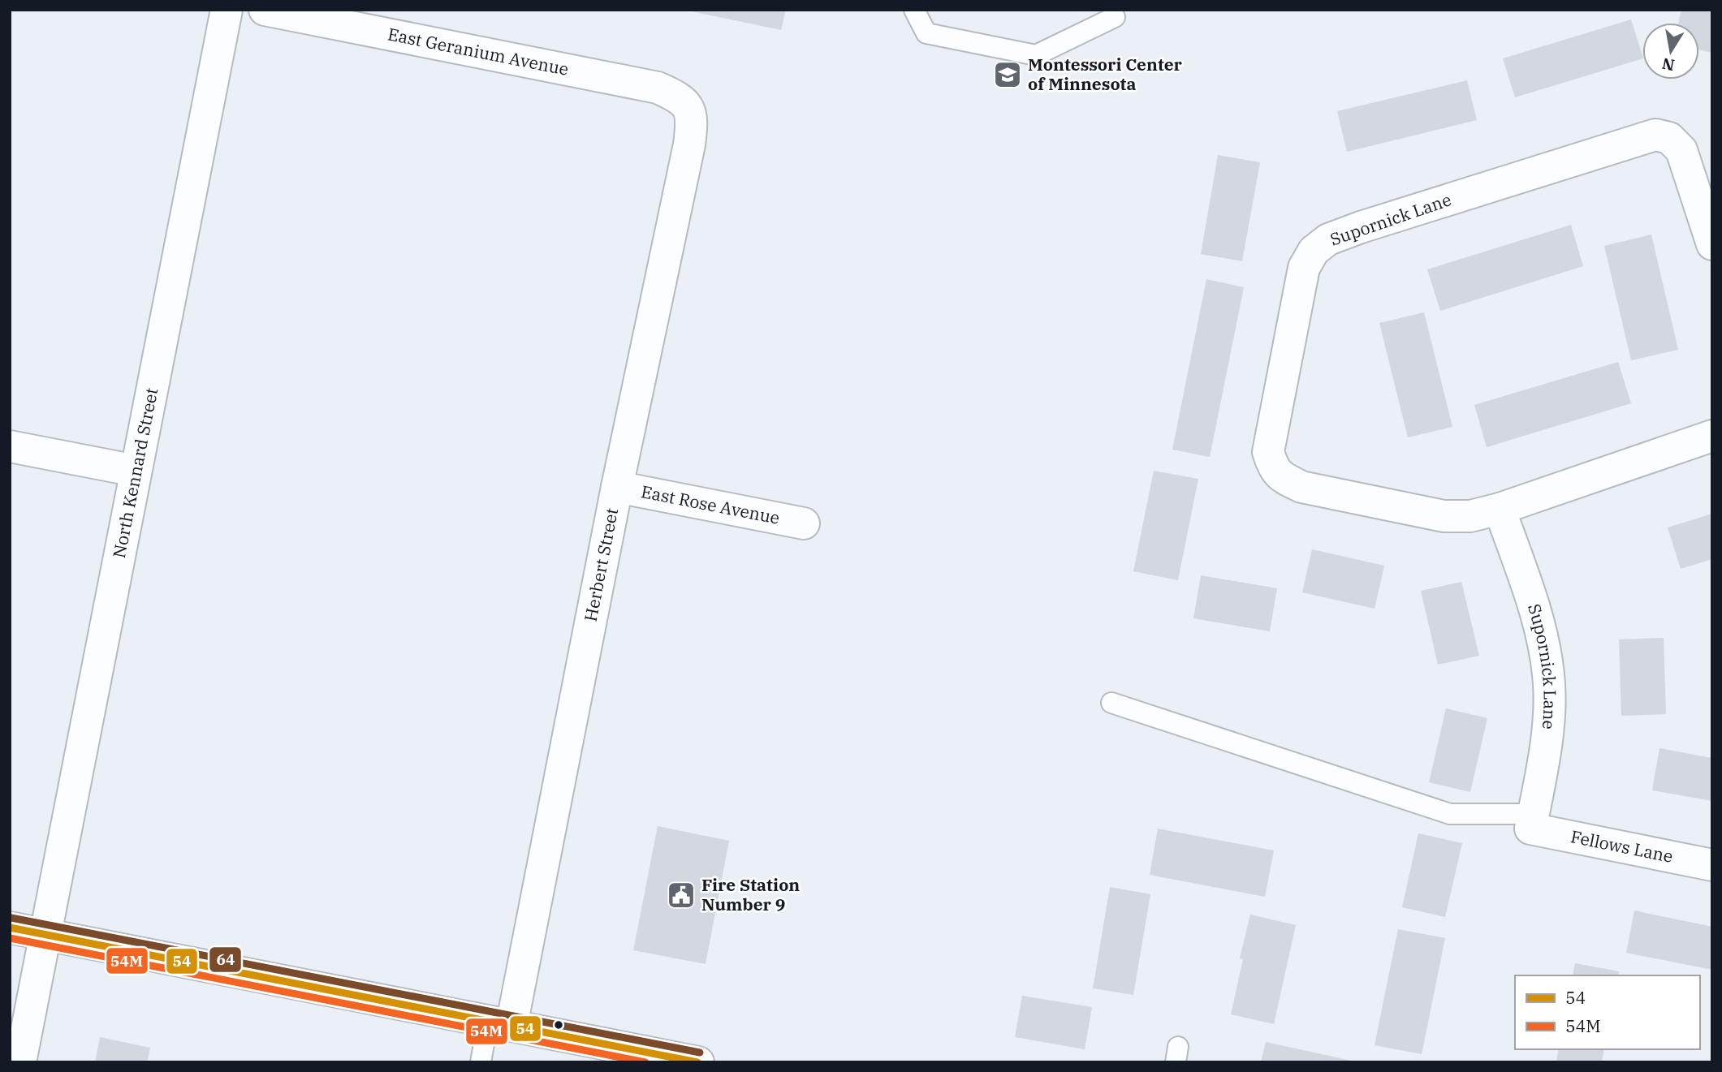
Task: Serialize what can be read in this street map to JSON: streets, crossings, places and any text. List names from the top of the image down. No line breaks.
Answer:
{"streets":{"street":["East Geranium Avenue","Supornick Lane","North Kennard Street","East Rose Avenue","Herbert Street","Fellows Lane"]},"crossings":[["East Geranium Avenue","Herbert Street"],["Supornick Lane","Fellows Lane"],["East Rose Avenue","Herbert Street"]],"places":{"school or university":["Montessori Center of Minnesota"],"public building":["Fire Station Number 9"]},"lines":["transit line 64","transit line 54","transit line 54M"],"legend":["54","54M"],"north":"bottom"}
